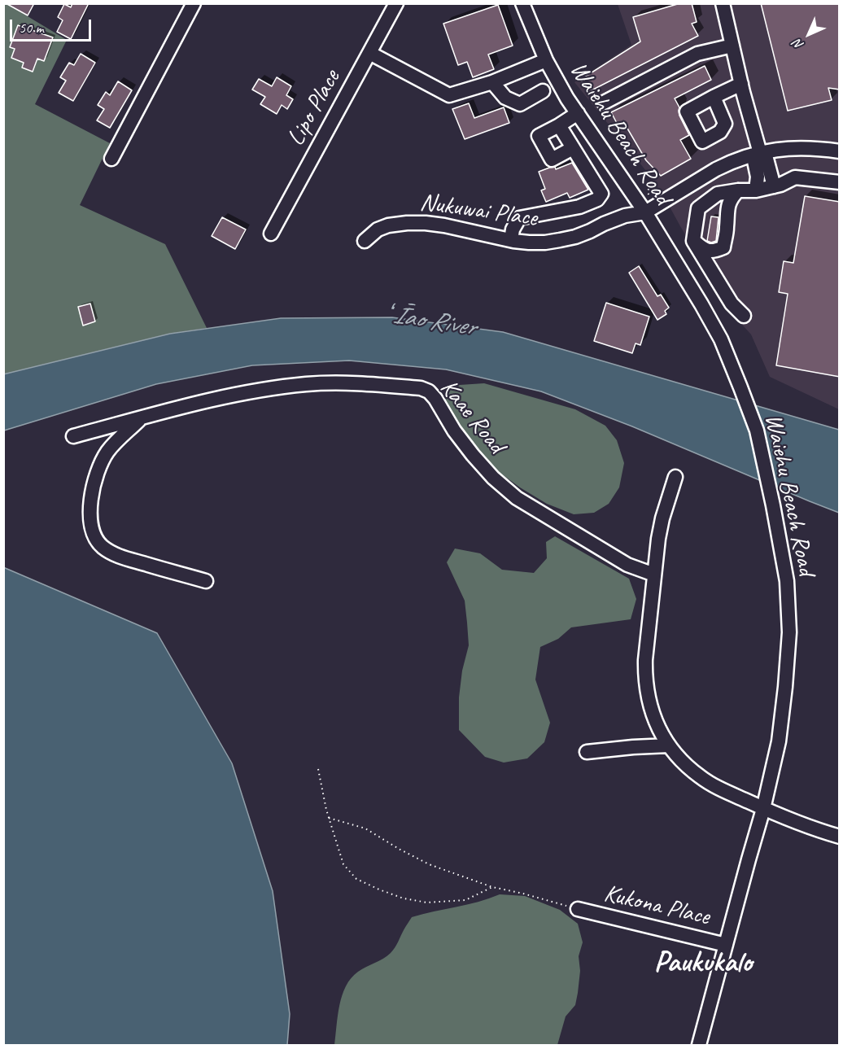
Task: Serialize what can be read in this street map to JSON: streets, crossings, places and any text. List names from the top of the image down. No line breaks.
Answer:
{"streets":{"street":["Lipo Place","Waiehu Beach Road","Nukuwai Place","Kaae Road","Kukona Place"]},"crossings":[["Waiehu Beach Road","Nukuwai Place"],["Waiehu Beach Road","Kukona Place"]],"districts":["Paukukalo"],"water":["ʻĪao River"],"scale_bar":"50 m","north":"bottom left"}
